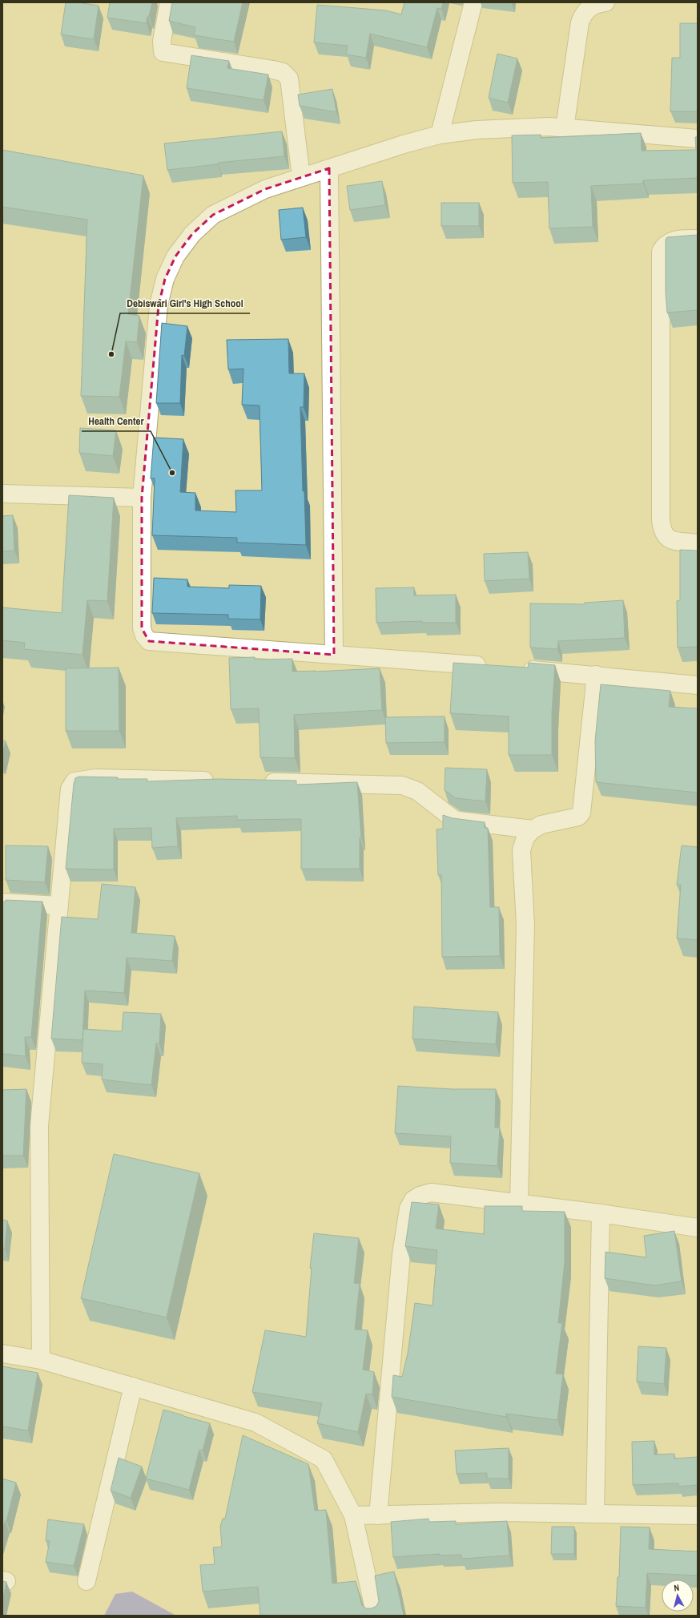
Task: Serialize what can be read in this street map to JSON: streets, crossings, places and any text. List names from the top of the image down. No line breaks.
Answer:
{"places":["Debiswari Girl's High School","Health Center"],"north":"top"}
